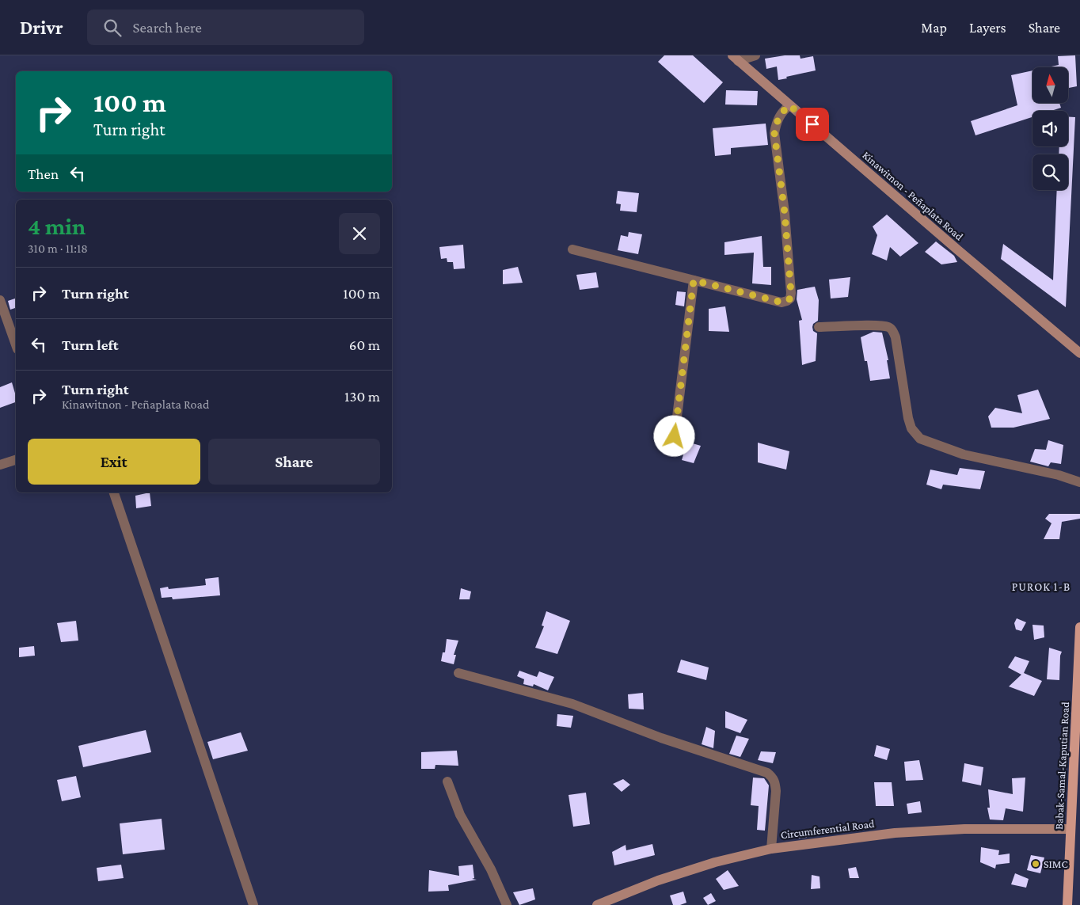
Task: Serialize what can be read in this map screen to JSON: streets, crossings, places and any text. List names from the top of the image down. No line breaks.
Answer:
{"streets":{"main road":["Kinawitnon - Peñaplata Road","Babak-Samal-Kaputian Road","Circumferential Road"]},"crossings":[["Babak-Samal-Kaputian Road","Circumferential Road"]],"districts":["PUROK 1-B"],"places":["SIMC"],"north":"top","page":{"header":"Drivr","search":"Search here","nav":["Map","Layers","Share"],"turn":["100 m","Turn right"],"then":"Then","heading":["4 min","310 m · 11:18"],"list":[{"name":"Turn right","value":"100 m"},{"name":"Turn left","value":"60 m"},{"name":"Turn right","note":"Kinawitnon - Peñaplata Road","value":"130 m"}],"buttons":["Exit","Share"]}}
